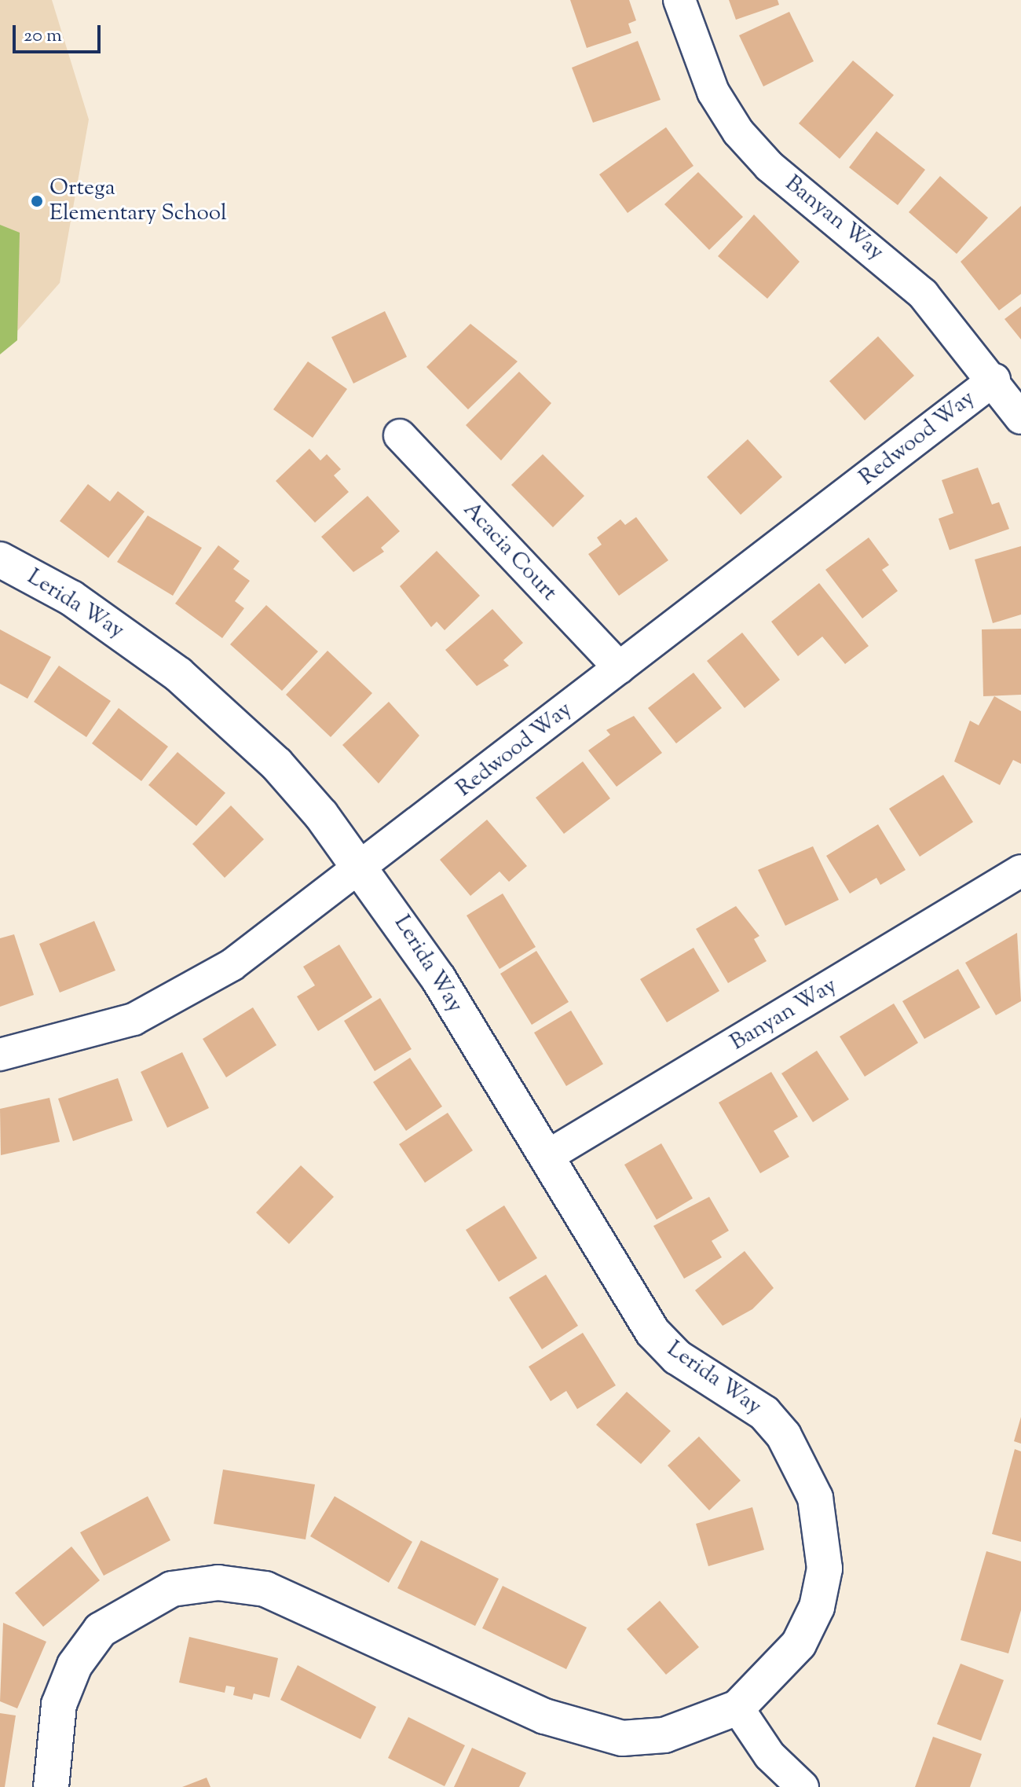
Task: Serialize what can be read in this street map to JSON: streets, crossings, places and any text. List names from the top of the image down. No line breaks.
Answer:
{"streets":{"street":["Banyan Way","Redwood Way","Acacia Court","Lerida Way"]},"crossings":[["Banyan Way","Redwood Way"],["Banyan Way","Lerida Way"],["Redwood Way","Acacia Court"],["Redwood Way","Lerida Way"]],"places":["Ortega Elementary School"],"scale_bar":"20 m"}
